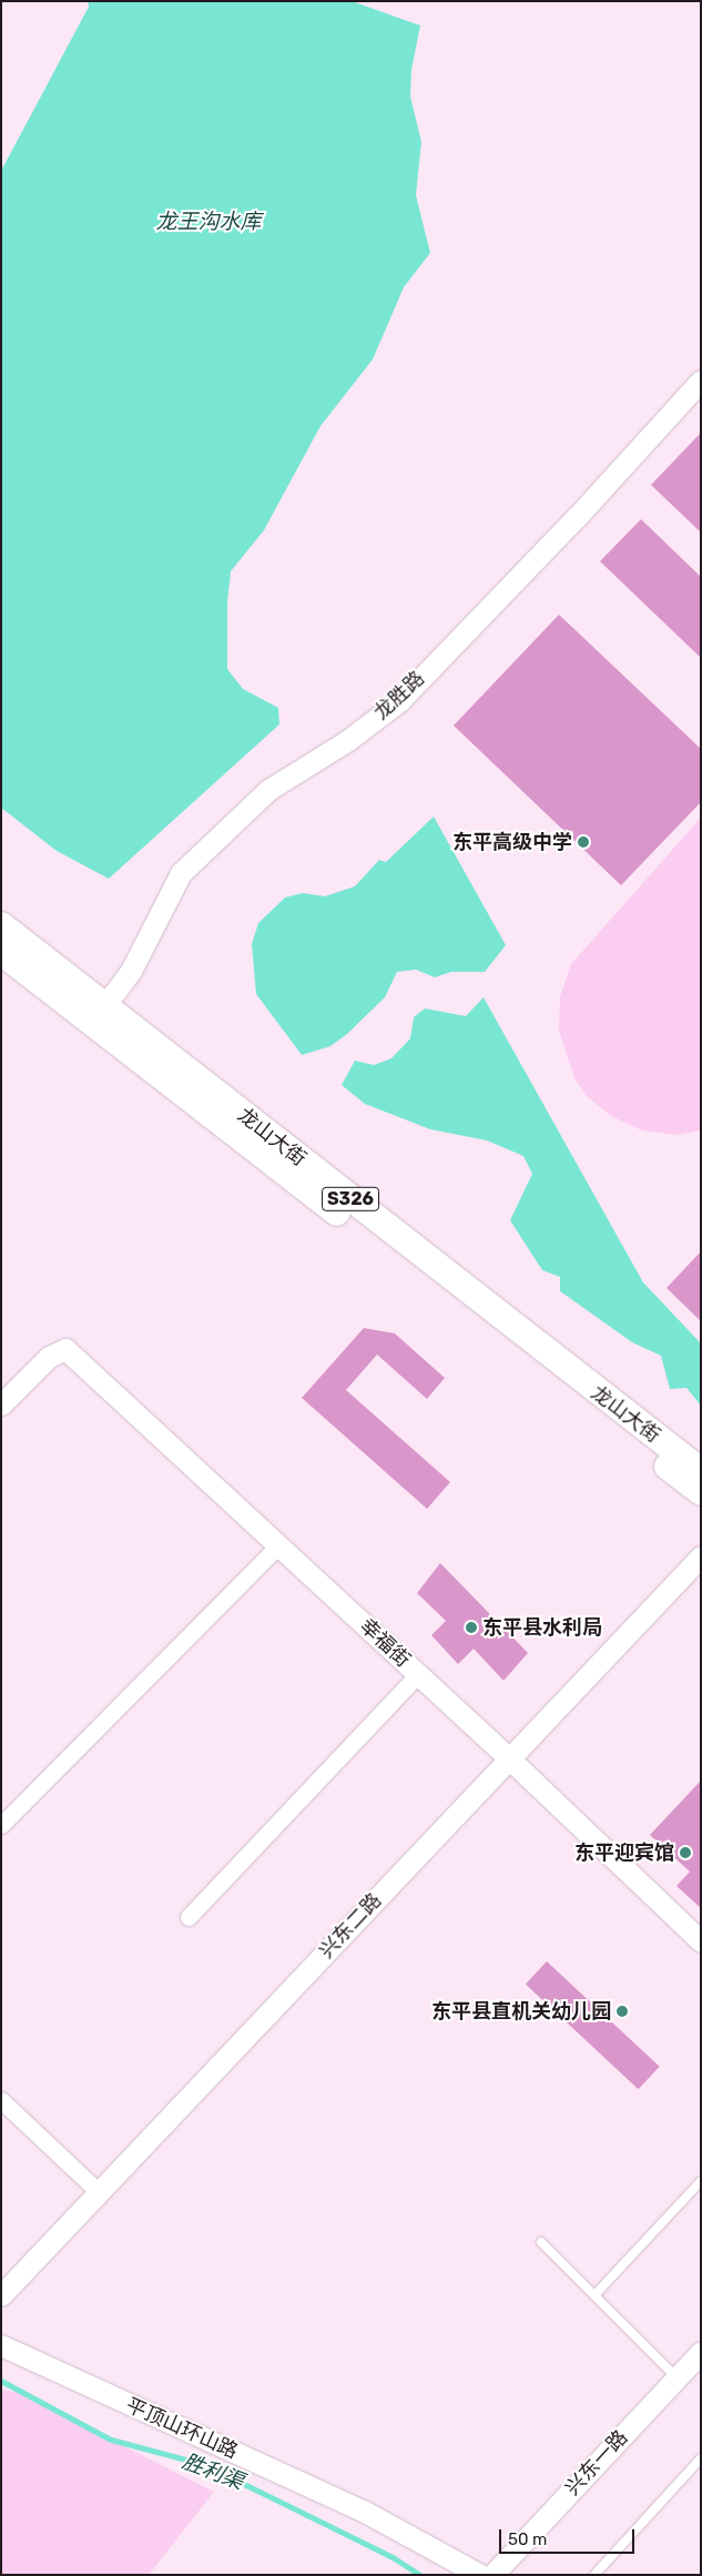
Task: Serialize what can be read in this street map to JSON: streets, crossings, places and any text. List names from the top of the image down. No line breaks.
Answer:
{"streets":{"main road":["龙山大街","S326"],"street":["龙胜路","幸福街","兴东二路","平顶山环山路","兴东一路"]},"crossings":[["龙胜路","龙山大街"],["幸福街","兴东二路"]],"water":["龙王沟水库","胜利渠"],"places":["东平高级中学","东平县水利局","东平迎宾馆","东平县直机关幼儿园"],"scale_bar":"50 m"}
